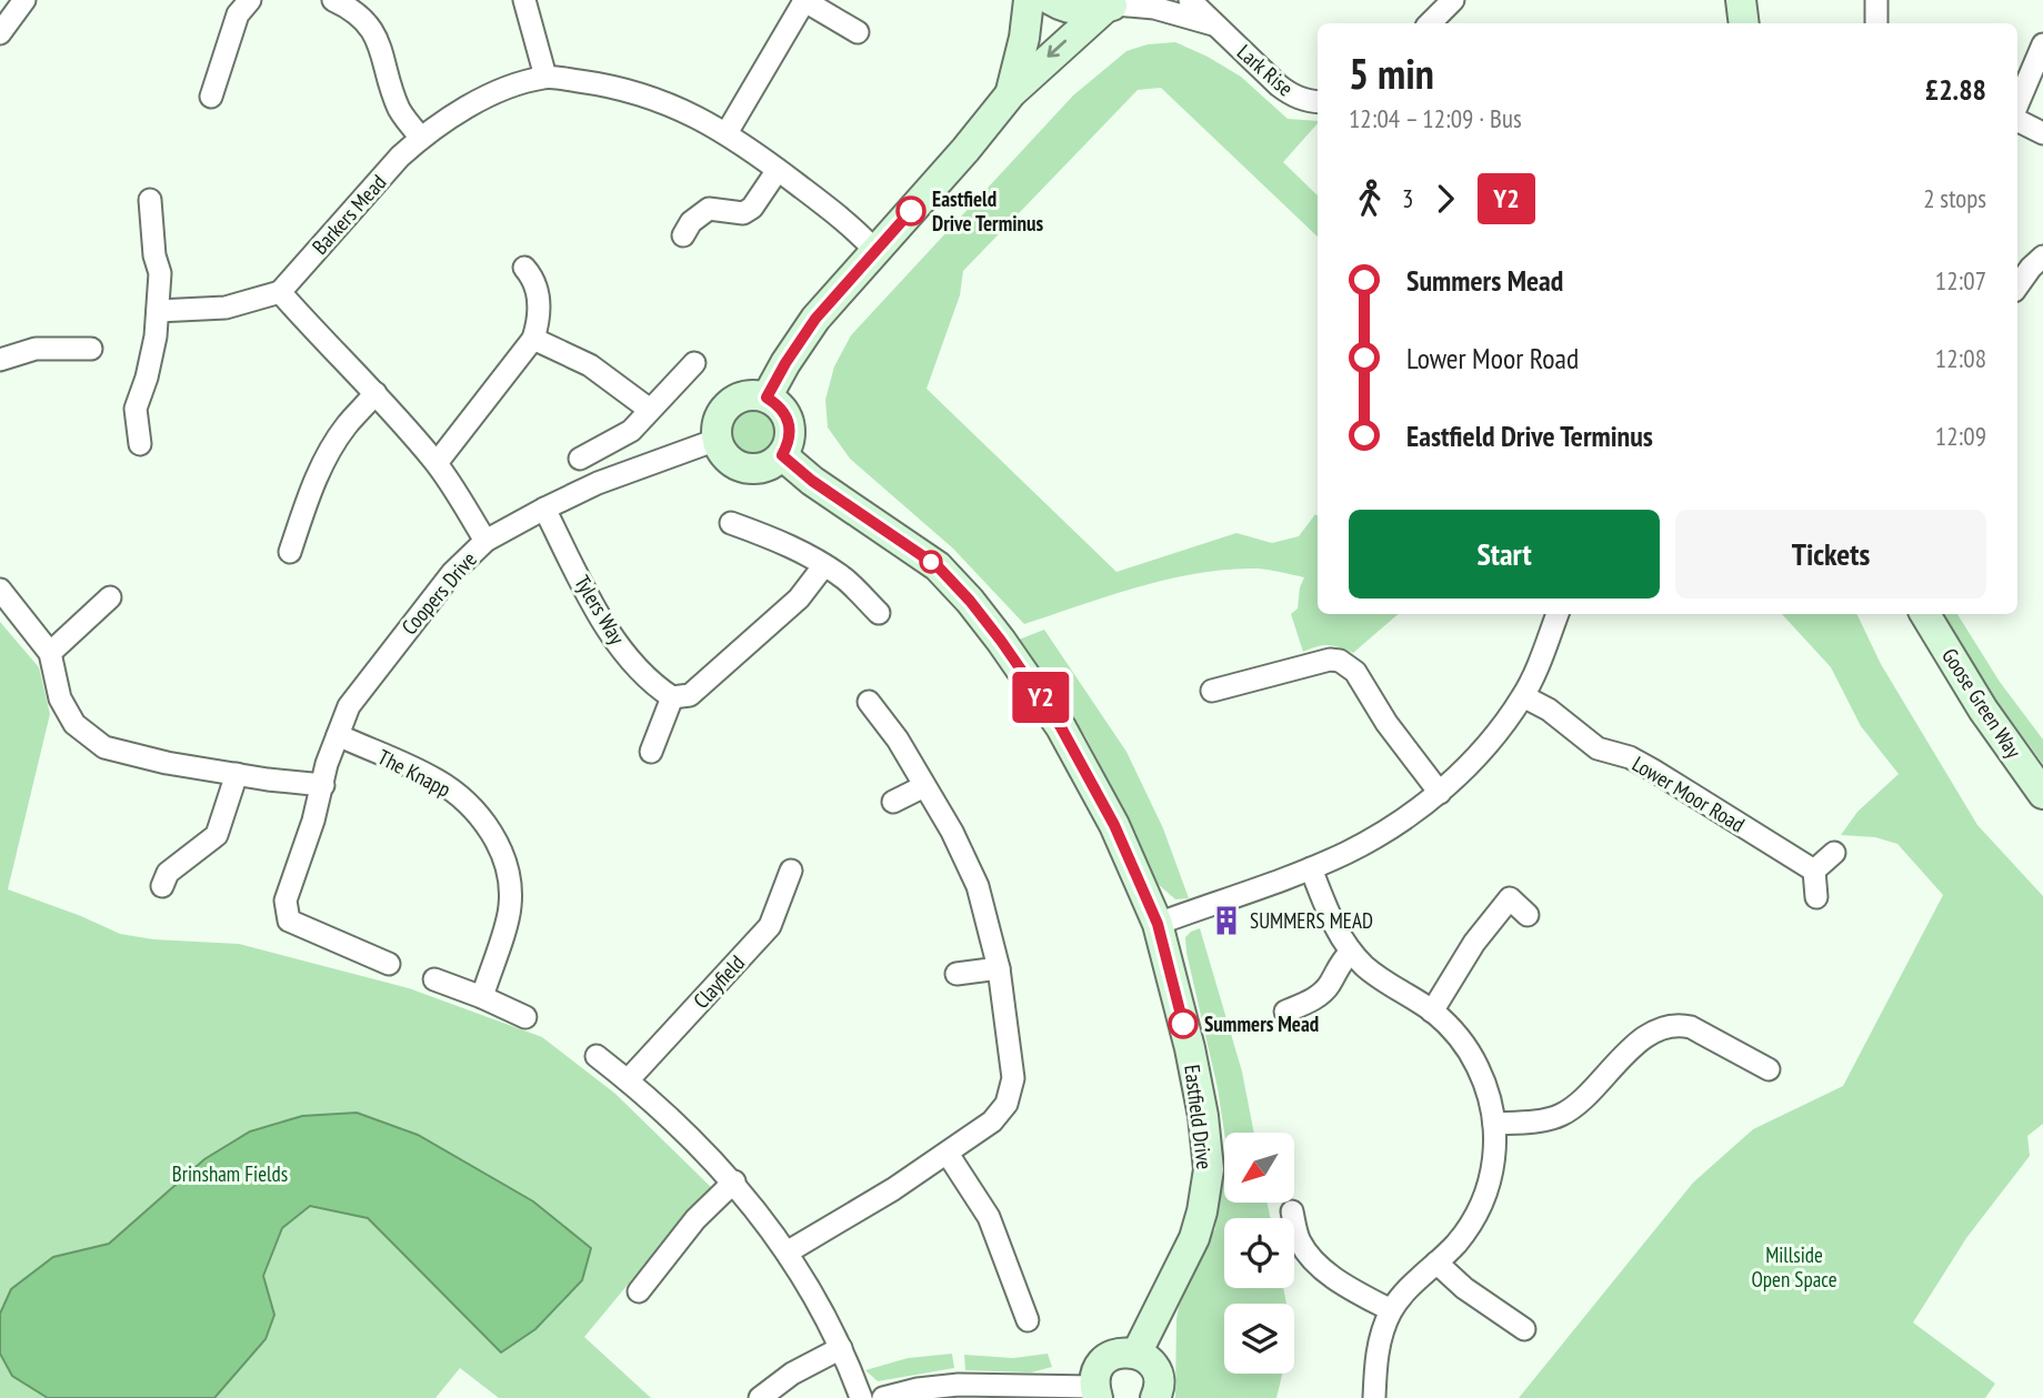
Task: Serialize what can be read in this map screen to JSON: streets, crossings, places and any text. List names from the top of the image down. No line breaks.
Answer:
{"streets":{"street":["Lark Rise","Barkers Mead","Coopers Drive","Tylers Way","Goose Green Way","The Knapp","Lower Moor Road","Clayfield","Eastfield Drive"]},"crossings":[["Coopers Drive","Tylers Way"],["Coopers Drive","The Knapp"],["Coopers Drive","Eastfield Drive"]],"parks":["Brinsham Fields","Millside Open Space"],"places":{"other":["Eastfield Drive Terminus","Summers Mead"],"building":["SUMMERS MEAD"]},"lines":["bus line Y2"],"north":"bottom left","page":{"on_map":"Y2","heading":["5 min","12:04 – 12:09 · Bus","£2.88"],"legs":["3","Y2","2 stops"],"list":[{"name":"Summers Mead","value":"12:07"},{"name":"Lower Moor Road","value":"12:08"},{"name":"Eastfield Drive Terminus","value":"12:09"}],"buttons":["Start","Tickets"]}}
